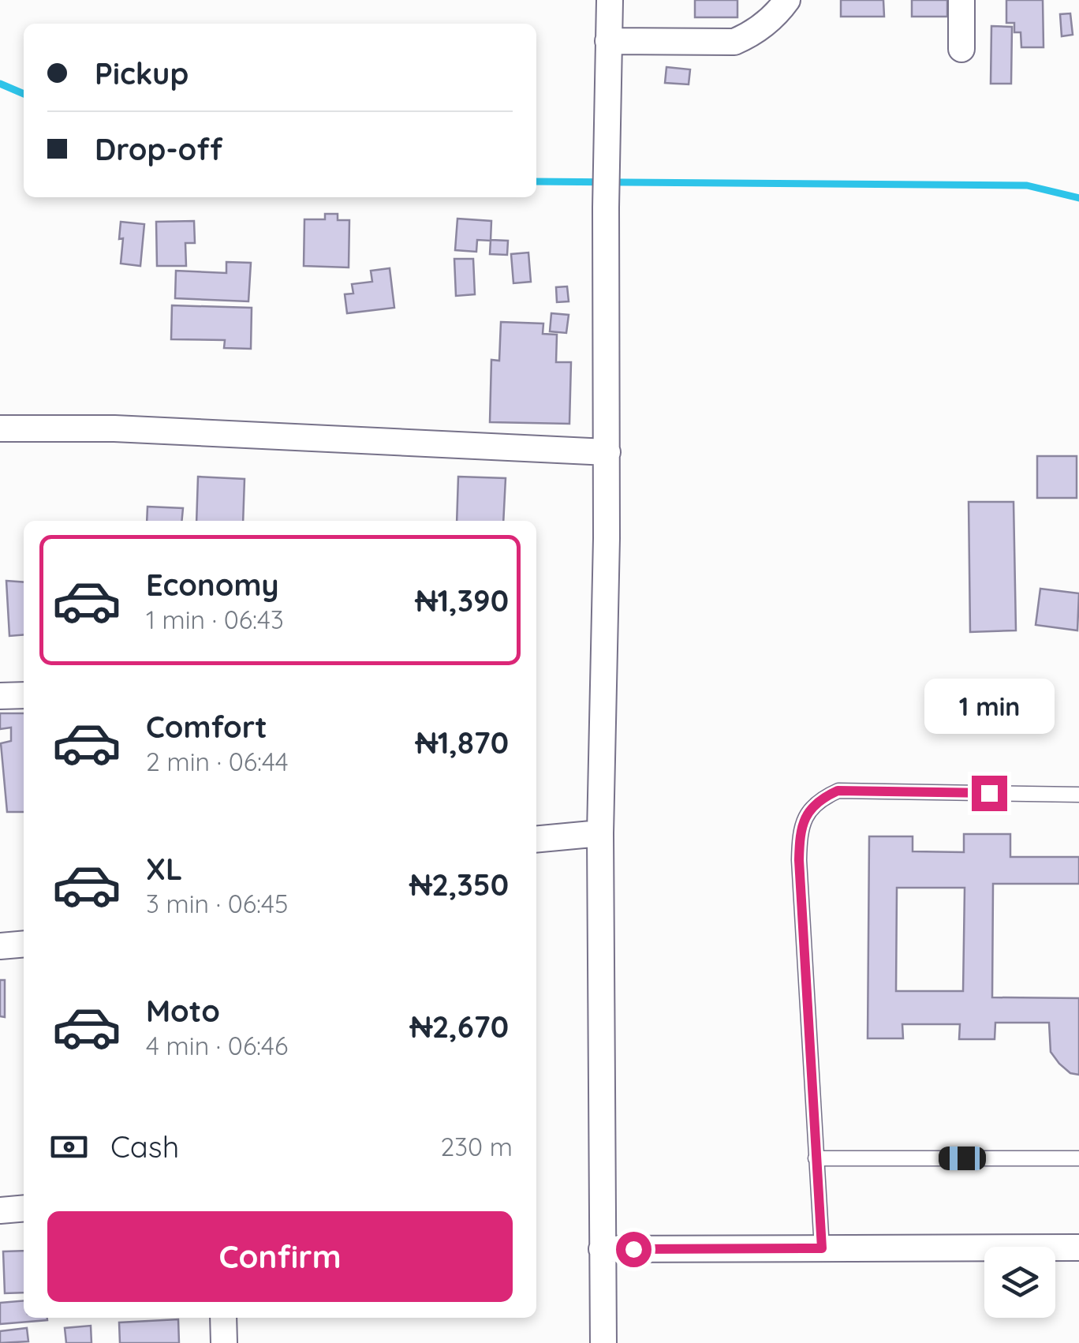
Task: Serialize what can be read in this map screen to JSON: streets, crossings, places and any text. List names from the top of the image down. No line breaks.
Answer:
{"page":{"banner":["Pickup","Drop-off"],"list":[{"name":"Economy","note":"1 min · 06:43","value":"₦1,390"},{"name":"Comfort","note":"2 min · 06:44","value":"₦1,870"},{"name":"XL","note":"3 min · 06:45","value":"₦2,350"},{"name":"Moto","note":"4 min · 06:46","value":"₦2,670"}],"bubble":"1 min","pay":["Cash","230 m"],"buttons":"Confirm"}}
